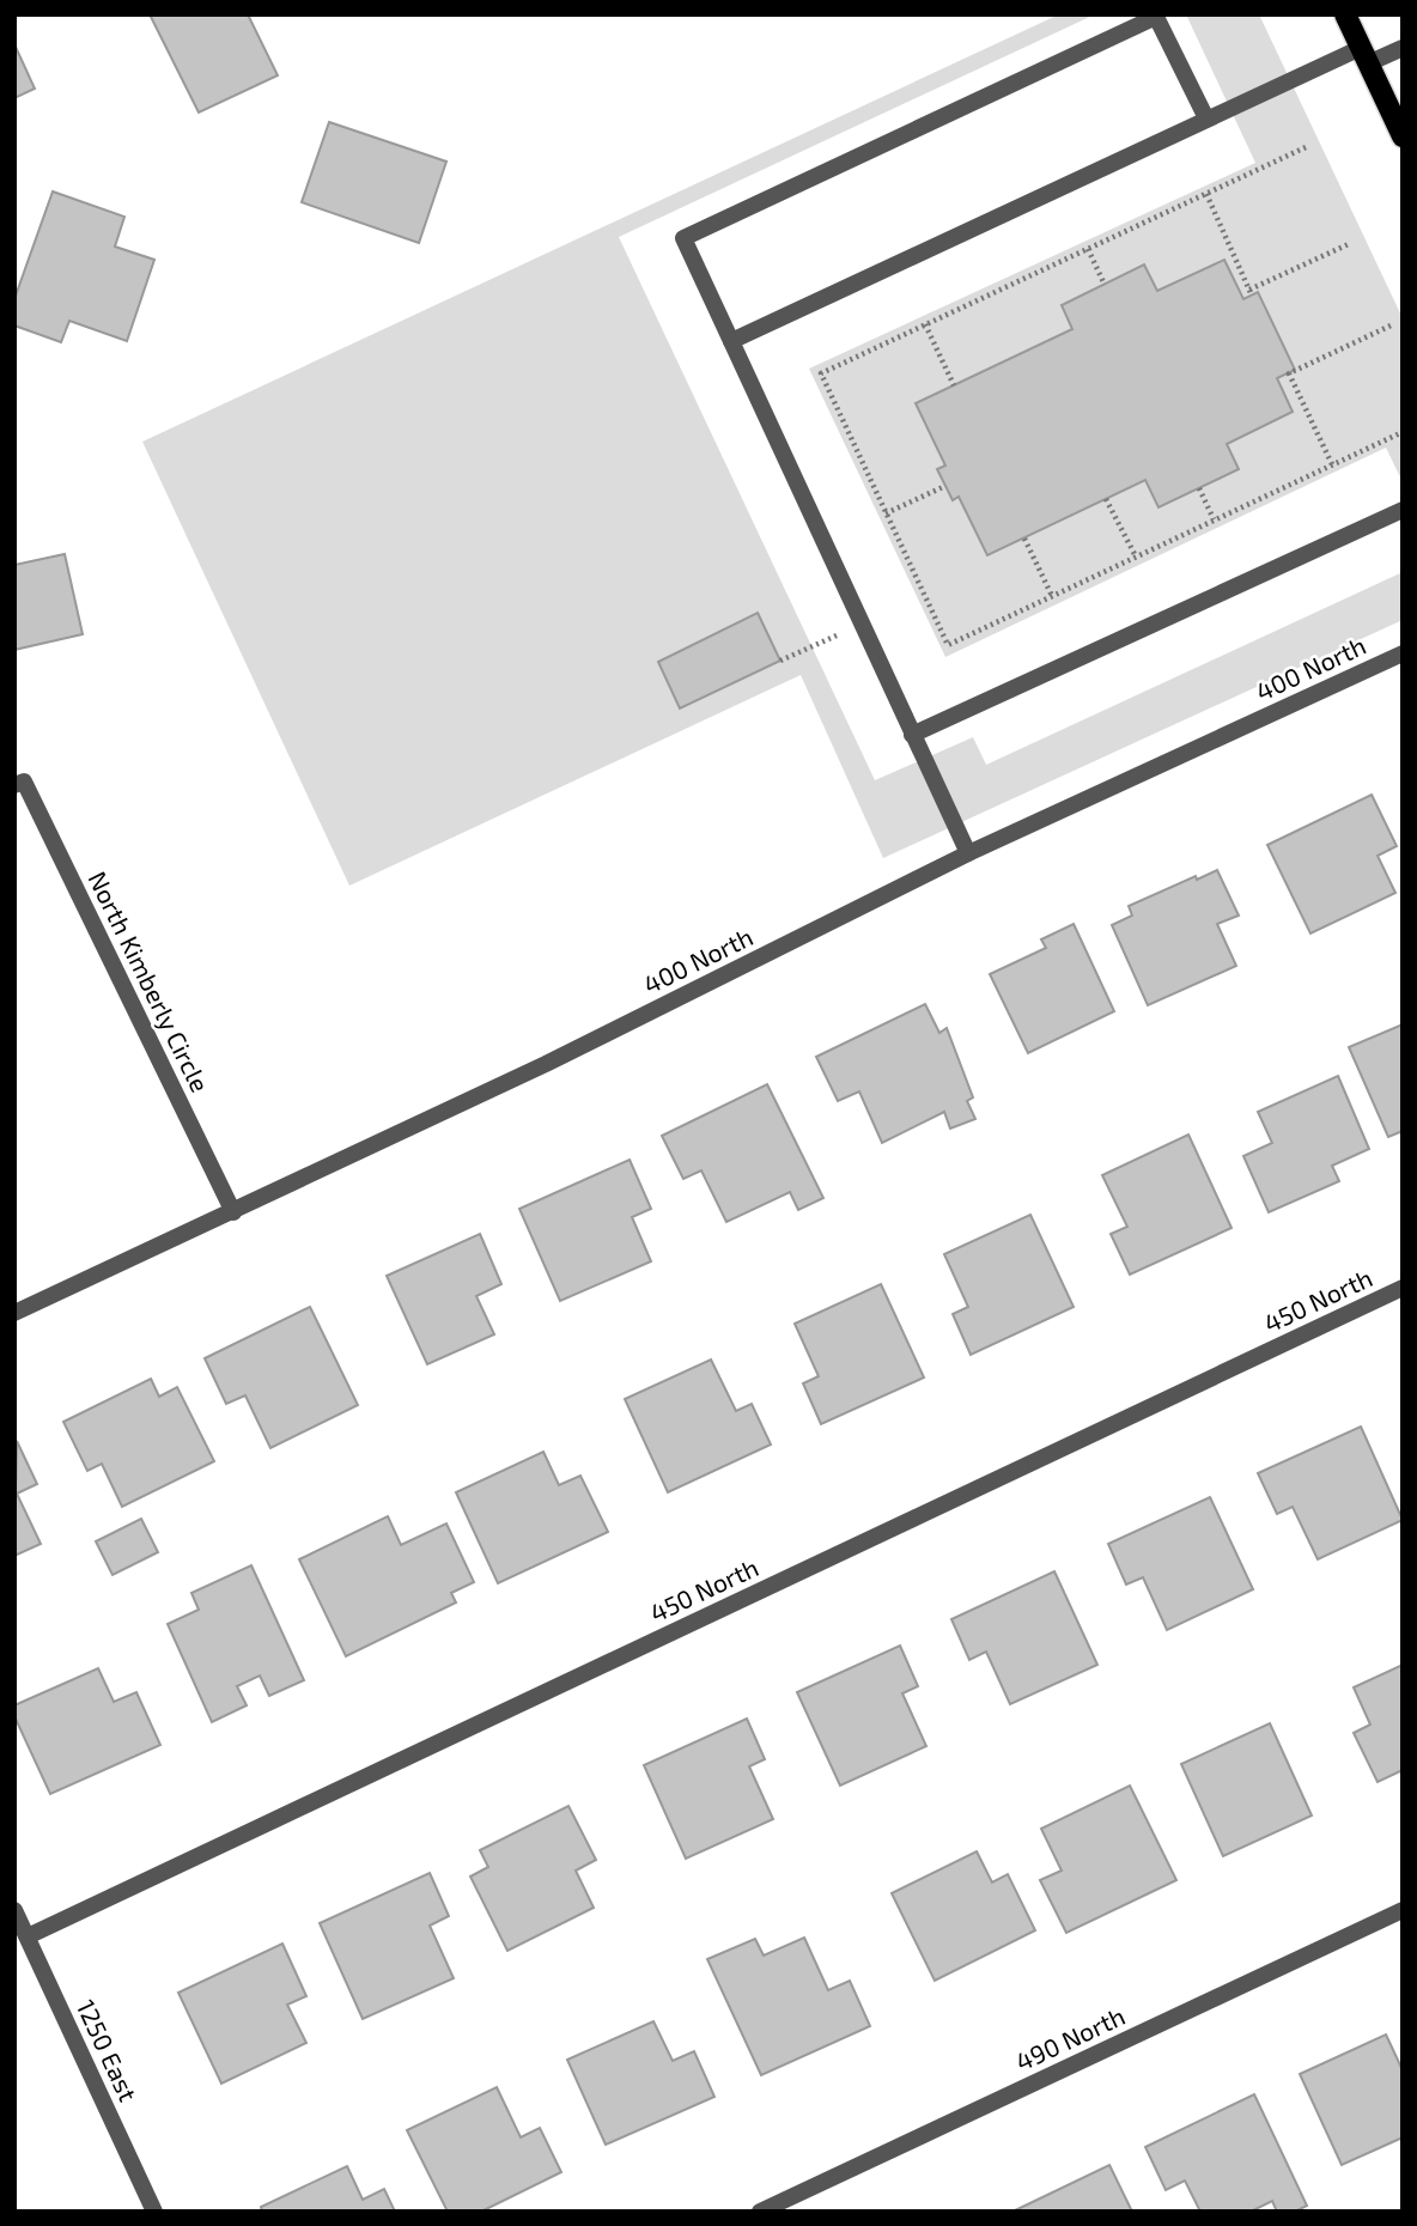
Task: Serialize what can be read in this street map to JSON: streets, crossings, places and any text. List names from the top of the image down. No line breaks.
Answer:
{"streets":{"street":["400 North","North Kimberly Circle","450 North","490 North","1250 East"]},"crossings":[["400 North","North Kimberly Circle"],["450 North","1250 East"]]}
